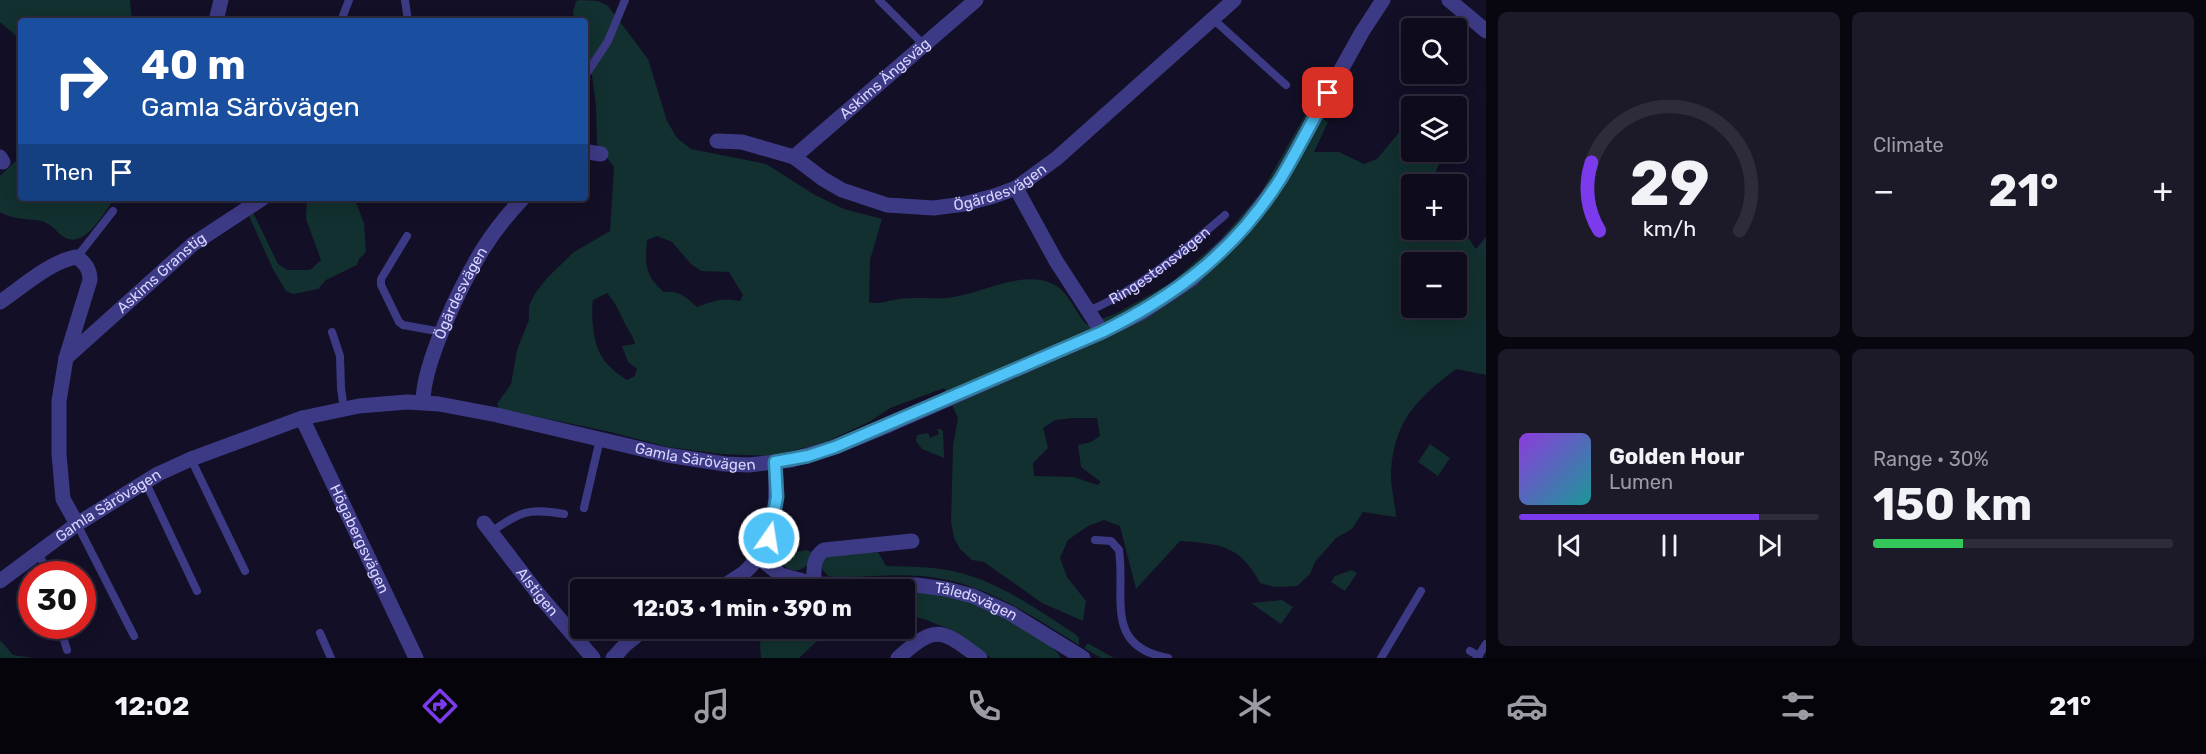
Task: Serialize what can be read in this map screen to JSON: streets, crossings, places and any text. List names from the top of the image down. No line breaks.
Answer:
{"streets":{"street":["Askims Ängsväg","Ögärdesvägen","Ringestensvägen","Askims Granstig","Gamla Särövägen","Högabergsvägen","Alstigen","Tåledsvägen"]},"crossings":[["Askims Ängsväg","Ögärdesvägen"],["Ögärdesvägen","Ringestensvägen"],["Ögärdesvägen","Gamla Särövägen"],["Ringestensvägen","Gamla Särövägen"],["Gamla Särövägen","Högabergsvägen"]],"page":{"tile":["Climate",["Range · 30%","150 km"]],"map_buttons":["+","−"],"turn":["40 m","Gamla Särövägen"],"then":"Then","heat":["−","21°","+"],"song":["Golden Hour","Lumen"],"limit":"30","trip":"12:03 · 1 min · 390 m","tabs":["12:02","21°"],"gauge":["29","km/h"]}}
